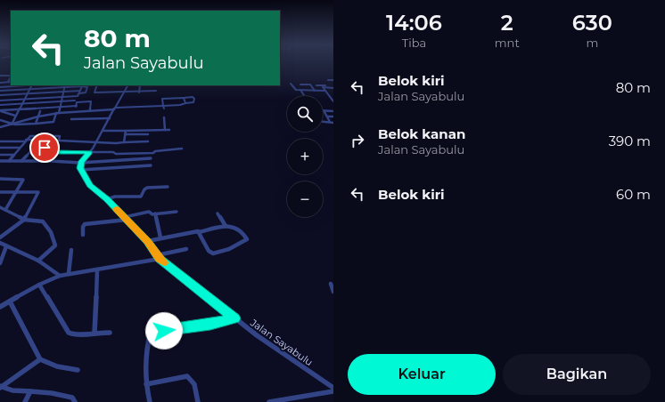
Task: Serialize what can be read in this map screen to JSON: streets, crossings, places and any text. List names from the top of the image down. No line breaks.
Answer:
{"streets":{"street":["Jalan Sayabulu"]},"page":{"eta":["14:06","Tiba","2","mnt","630","m"],"turn":["80 m","Jalan Sayabulu"],"list":[{"name":"Belok kiri","note":"Jalan Sayabulu","value":"80 m"},{"name":"Belok kanan","note":"Jalan Sayabulu","value":"390 m"},{"name":"Belok kiri","value":"60 m"}],"map_buttons":["+","−"],"buttons":["Keluar","Bagikan"]}}
